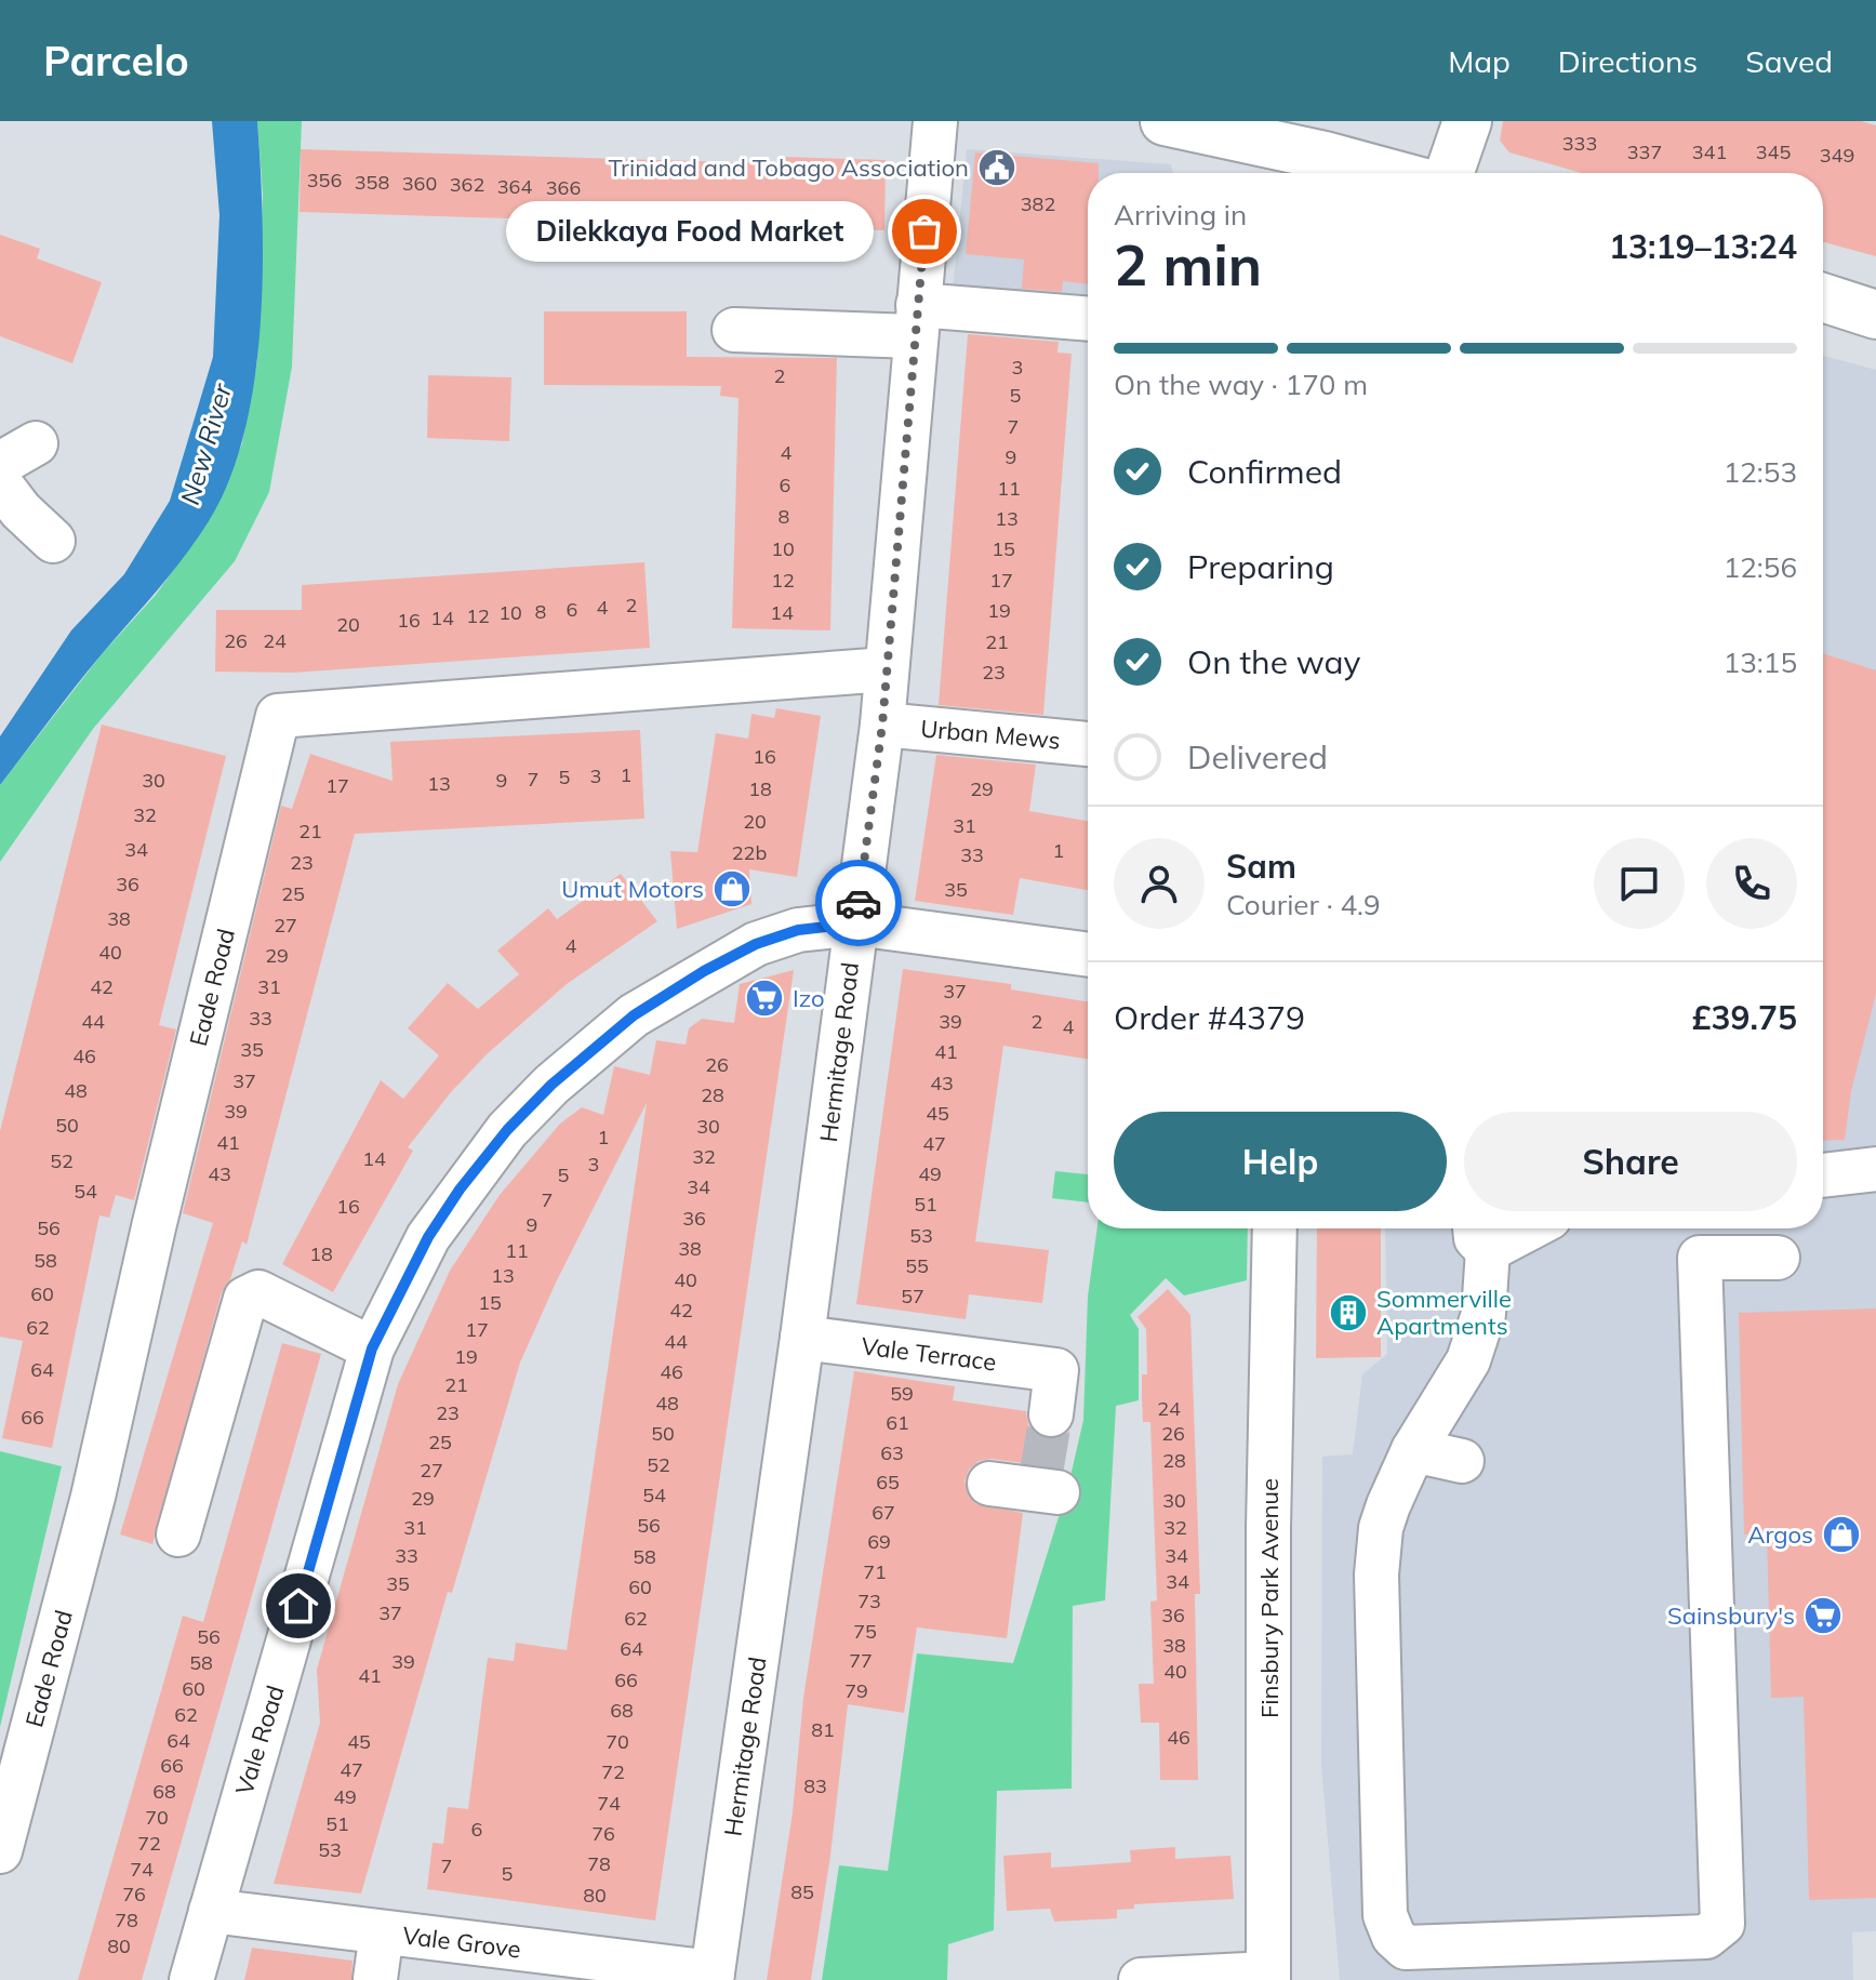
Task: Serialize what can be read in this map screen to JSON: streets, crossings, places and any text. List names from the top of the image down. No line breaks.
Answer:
{"streets":{"street":["Urban Mews","Eade Road","Hermitage Road","Vale Terrace","Finsbury Park Avenue","Vale Road","Vale Grove"]},"crossings":[["Urban Mews","Hermitage Road"],["Eade Road","Hermitage Road"],["Hermitage Road","Vale Terrace"],["Hermitage Road","Vale Road"],["Hermitage Road","Vale Grove"],["Vale Road","Vale Grove"]],"water":["New River"],"places":{"public building":["Trinidad and Tobago Association"],"other":["Dilekkaya Food Market"],"shop":["Umut Motors","Argos"],"supermarket":["Izo","Sainsbury's"],"building":["Sommerville Apartments"]},"house_numbers":["333","337","341","345","349","356","358","360","362","364","366","382","3","2","5","7","4","9","6","11","8","13","10","15","12","17","2","4","6","19","8","10","14","12","14","16","20","26","24","21","23","16","1","3","5","7","30","9","13","17","18","29","32","20","31","21","34","1","22b","33","23","36","35","25","38","27","4","40","29","42","31","37","33","44","39","2","4","35","41","46","26","37","43","48","28","39","45","50","30","1","41","47","32","14","52","3","43","49","5","34","54","7","51","16","36","9","56","53","38","11","18","58","55","13","40","60","57","15","42","62","17","44","19","64","46","21","59","48","24","23","66","61","50","26","25","63","28","52","27","65","54","29","30","67","56","31","32","69","33","34","58","71","34","35","60","73","37","36","62","75","56","38","64","77","39","58","40","41","66","60","79","68","62","81","46","64","45","70","66","47","72","83","68","49","74","70","51","6","76","72","53","78","7","74","5","85","76","80","78","80"],"page":{"header":"Parcelo","nav":["Map","Directions","Saved"],"heading":["2 min","Arriving in","13:19–13:24"],"panel":["Sam","Courier · 4.9","Order #4379","£39.75"],"bubble":"Dilekkaya Food Market","bar":"On the way · 170 m","list":[["Confirmed","12:53"],["Preparing","12:56"],["On the way","13:15"],"Delivered"],"buttons":["Help","Share"]}}
